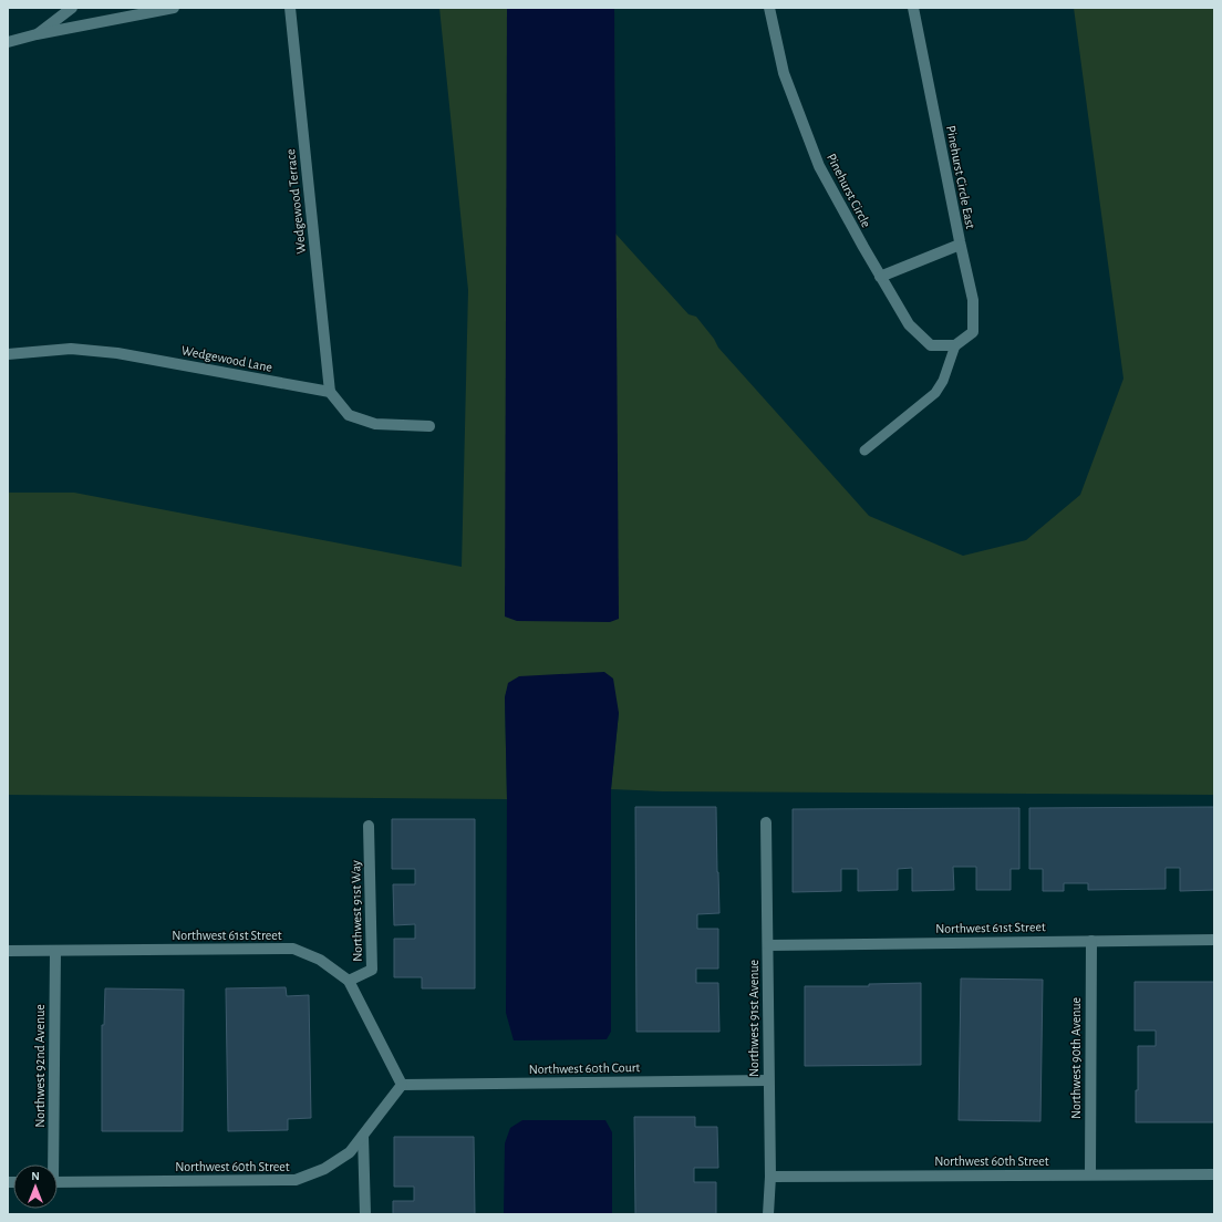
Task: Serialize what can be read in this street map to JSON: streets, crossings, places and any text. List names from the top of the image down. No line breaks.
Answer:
{"streets":{"street":["Pinehurst Circle East","Pinehurst Circle","Wedgewood Terrace","Wedgewood Lane","Northwest 91st Way","Northwest 61st Street","Northwest 91st Avenue","Northwest 90th Avenue","Northwest 92nd Avenue","Northwest 60th Court","Northwest 60th Street"]},"crossings":[["Pinehurst Circle East","Pinehurst Circle"],["Wedgewood Terrace","Wedgewood Lane"],["Northwest 91st Way","Northwest 61st Street"],["Northwest 61st Street","Northwest 91st Avenue"],["Northwest 61st Street","Northwest 90th Avenue"],["Northwest 61st Street","Northwest 92nd Avenue"],["Northwest 61st Street","Northwest 60th Court"],["Northwest 61st Street","Northwest 60th Street"],["Northwest 91st Avenue","Northwest 60th Court"],["Northwest 91st Avenue","Northwest 60th Street"],["Northwest 90th Avenue","Northwest 60th Street"],["Northwest 60th Court","Northwest 60th Street"]],"north":"top"}
